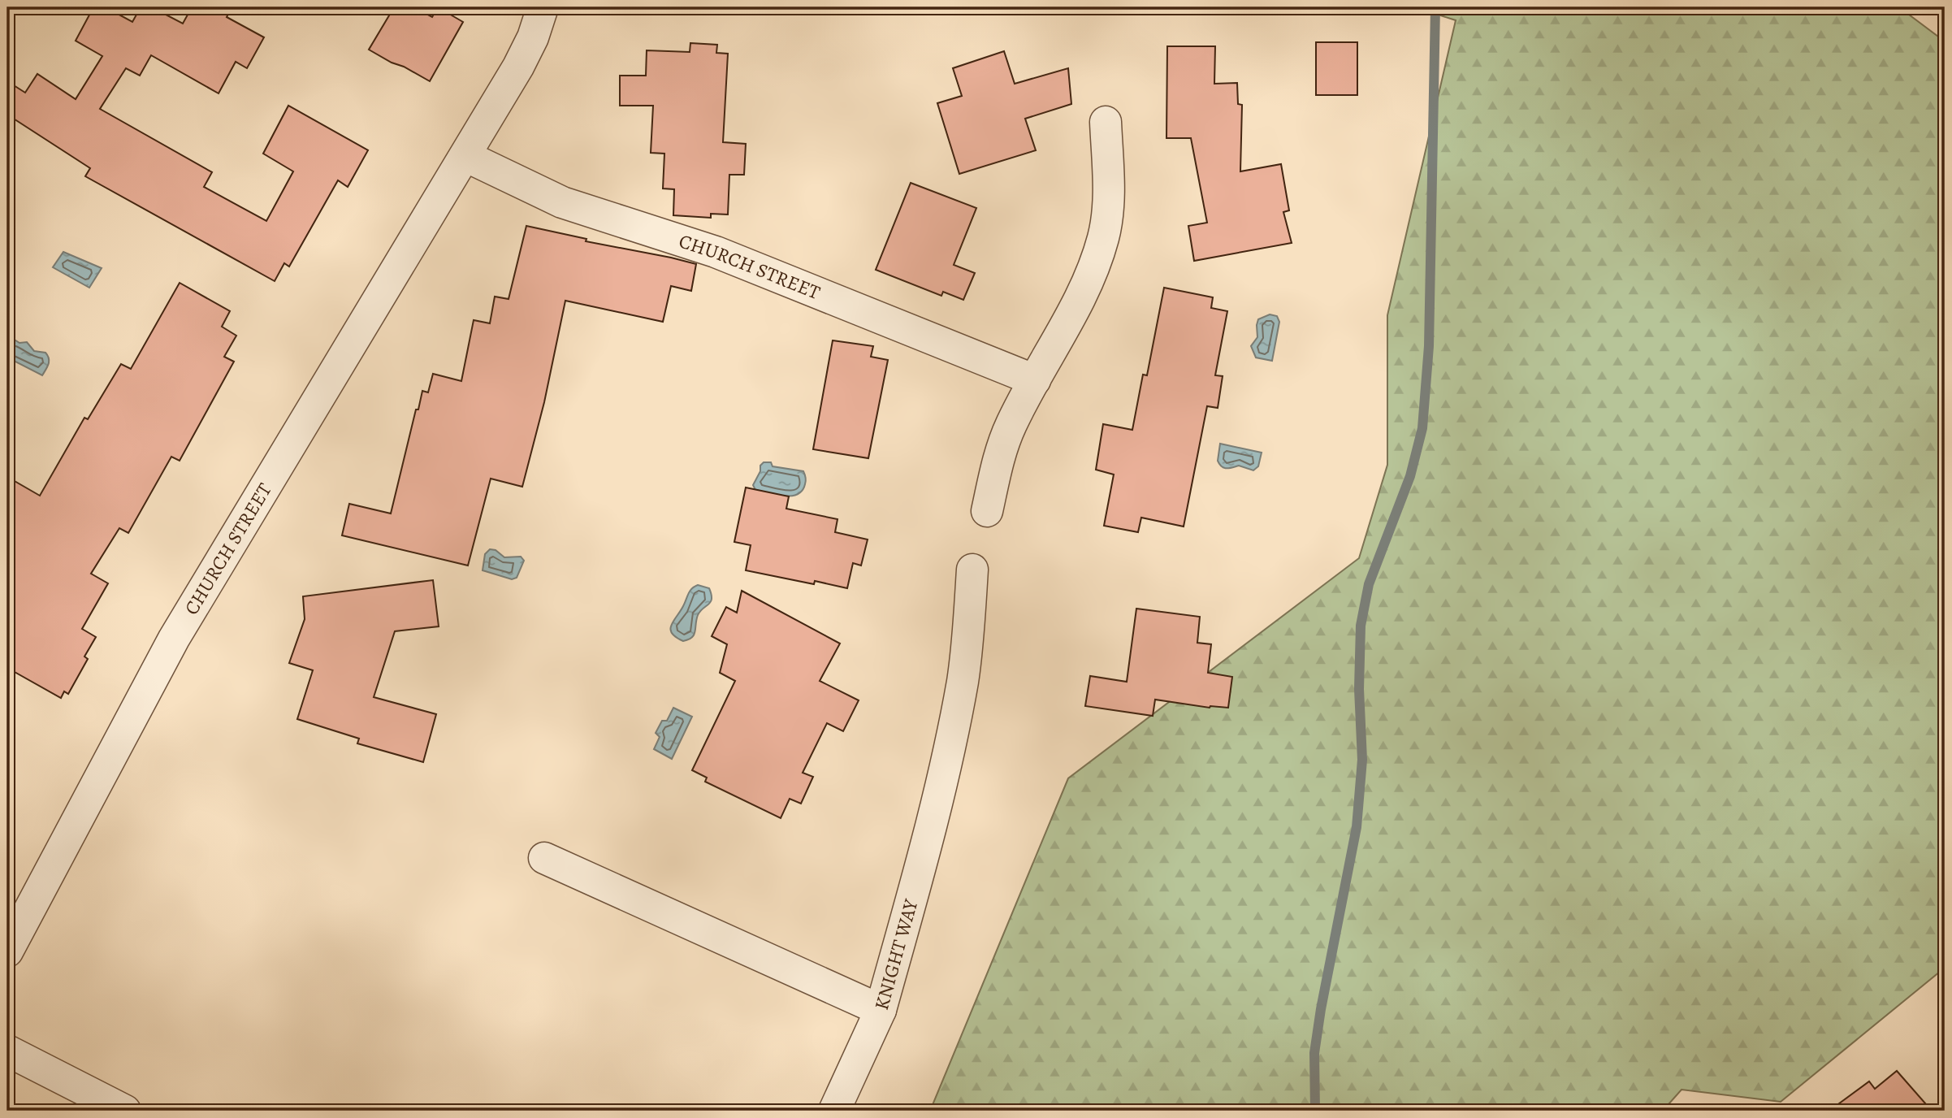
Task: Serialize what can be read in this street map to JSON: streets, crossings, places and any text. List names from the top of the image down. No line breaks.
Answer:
{"streets":{"street":["CHURCH STREET","KNIGHT WAY"]}}
